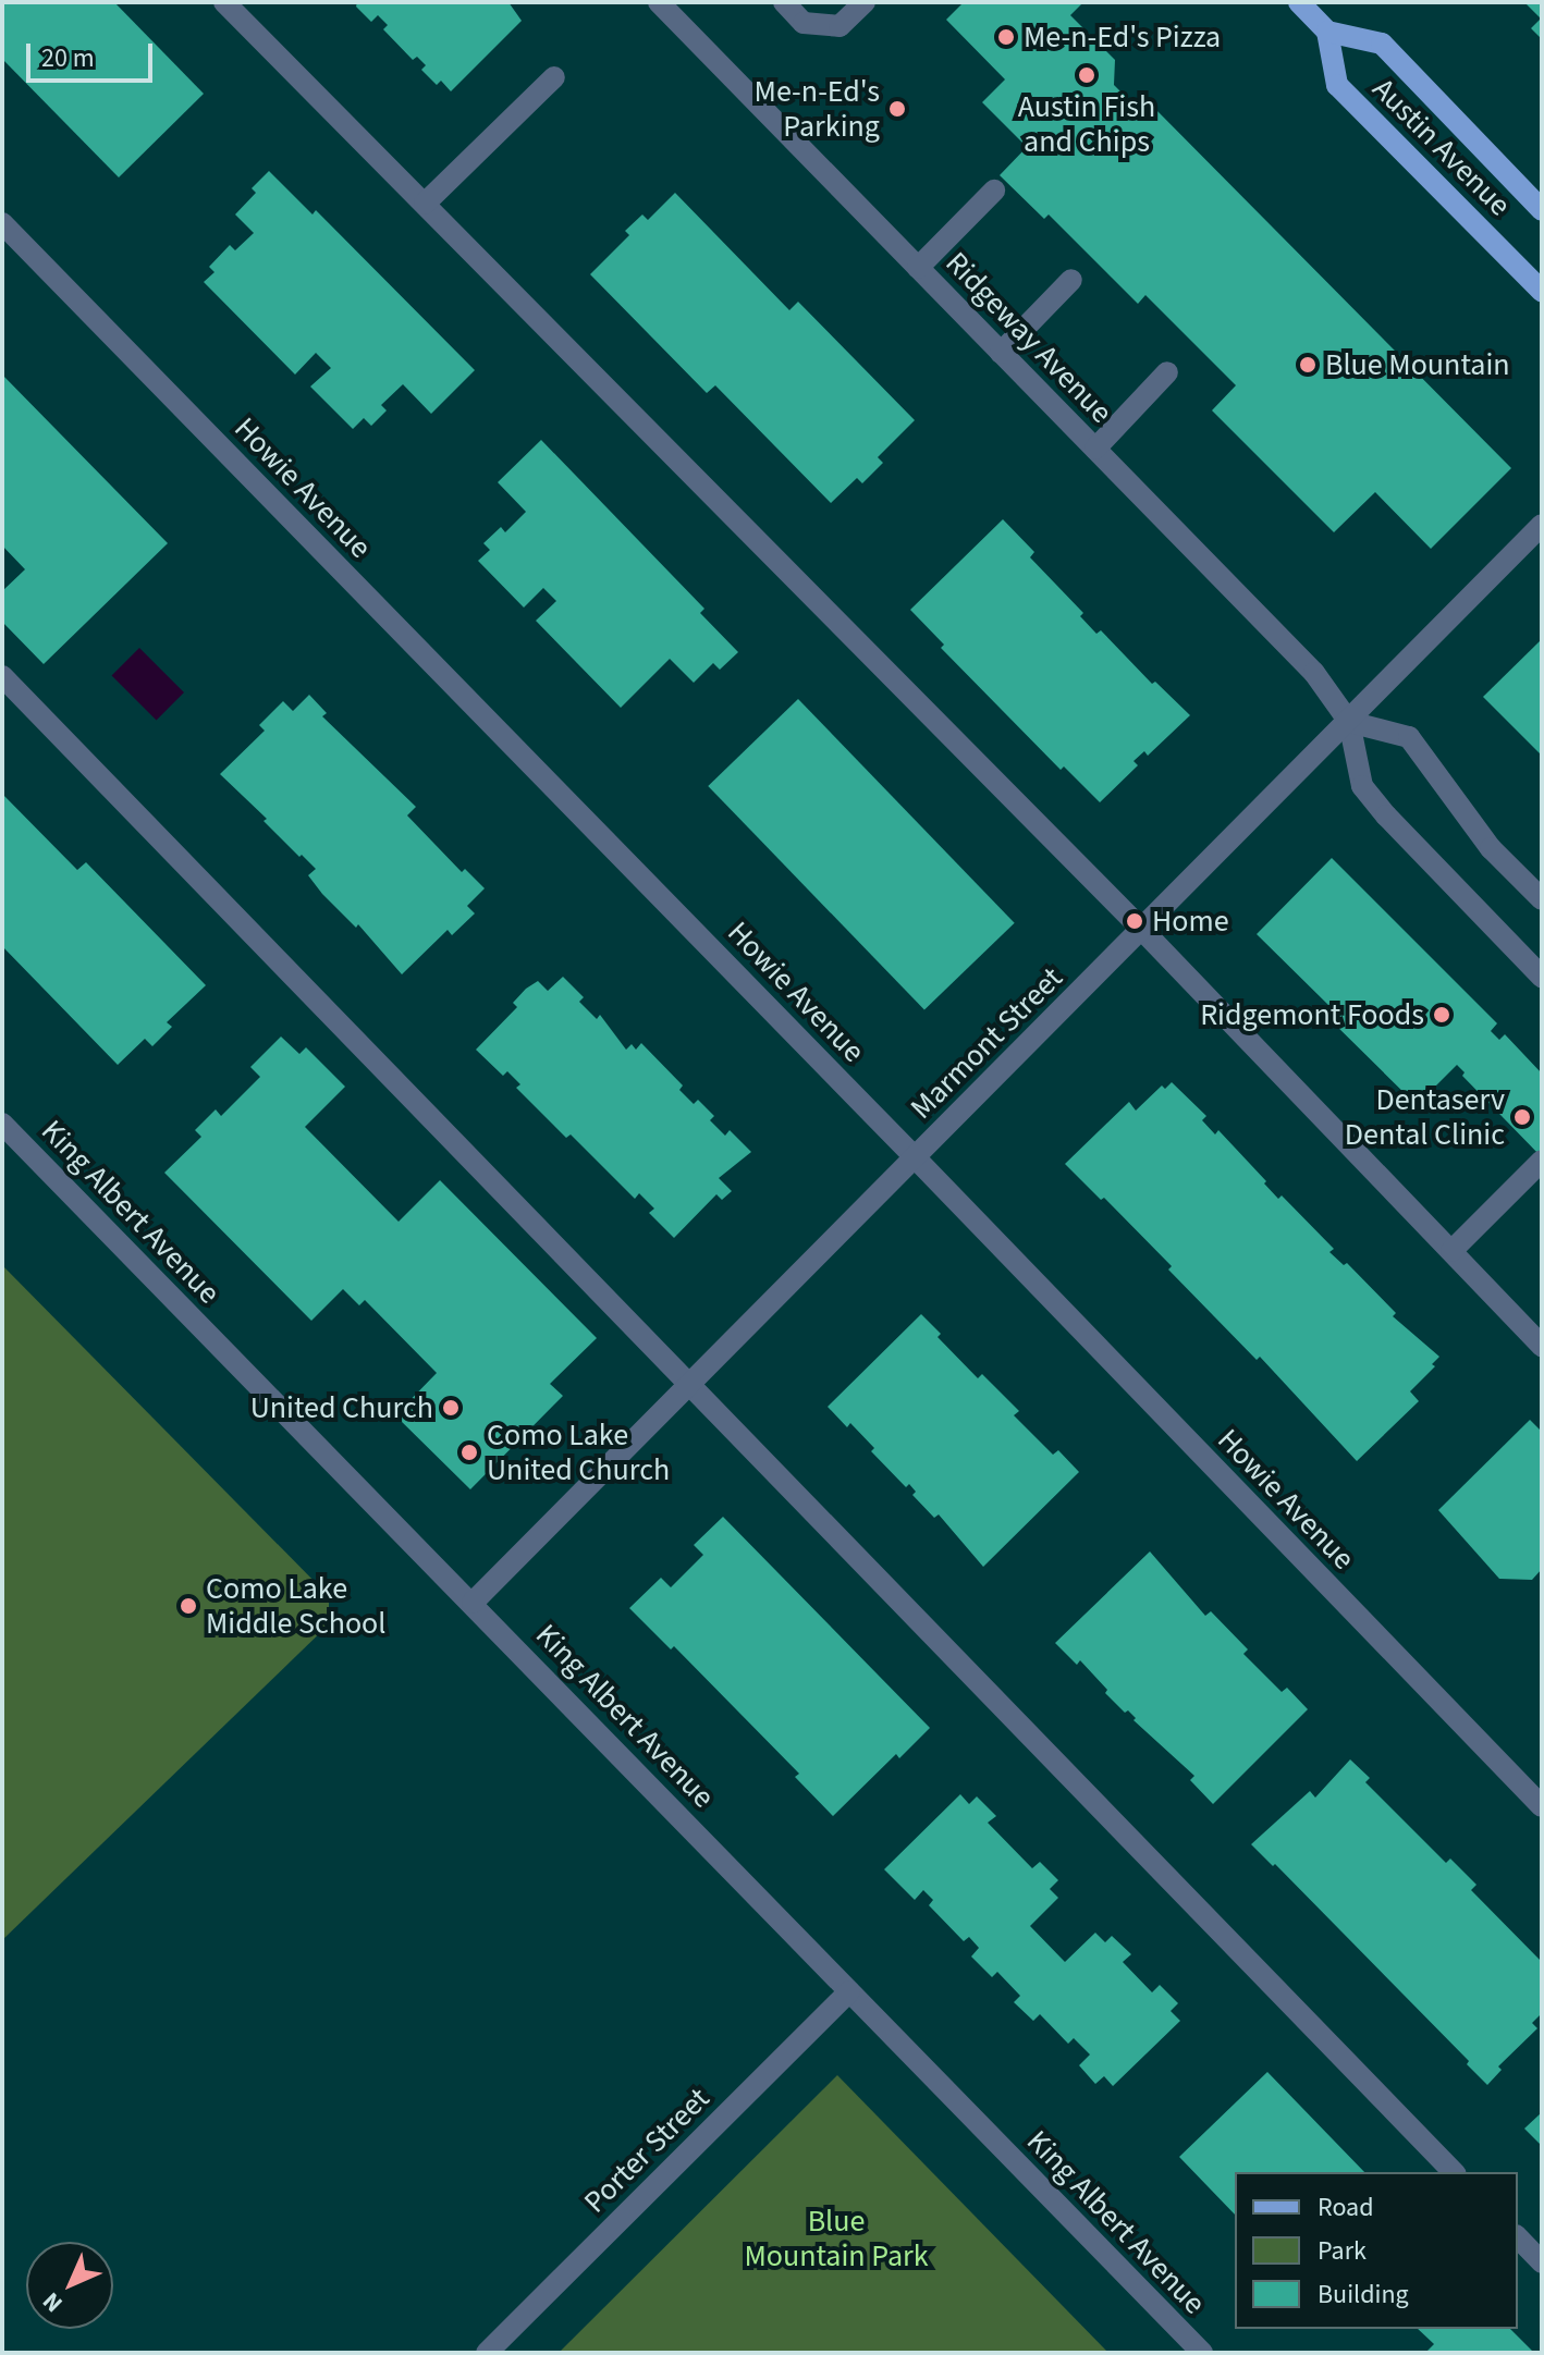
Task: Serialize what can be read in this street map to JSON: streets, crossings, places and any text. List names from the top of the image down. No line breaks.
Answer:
{"streets":{"main road":["Austin Avenue"],"street":["Ridgeway Avenue","Howie Avenue","Marmont Street","King Albert Avenue","Porter Street"]},"crossings":[["Ridgeway Avenue","Marmont Street"],["Howie Avenue","Marmont Street"],["Marmont Street","King Albert Avenue"],["King Albert Avenue","Porter Street"]],"parks":["Blue Mountain Park"],"places":["Me-n-Ed's Pizza","Austin Fish and Chips","Me-n-Ed's Parking","Blue Mountain","Home","Ridgemont Foods","Dentaserv Dental Clinic","United Church","Como Lake United Church","Como Lake Middle School"],"legend":["Road","Park","Building"],"scale_bar":"20 m","north":"bottom left"}
